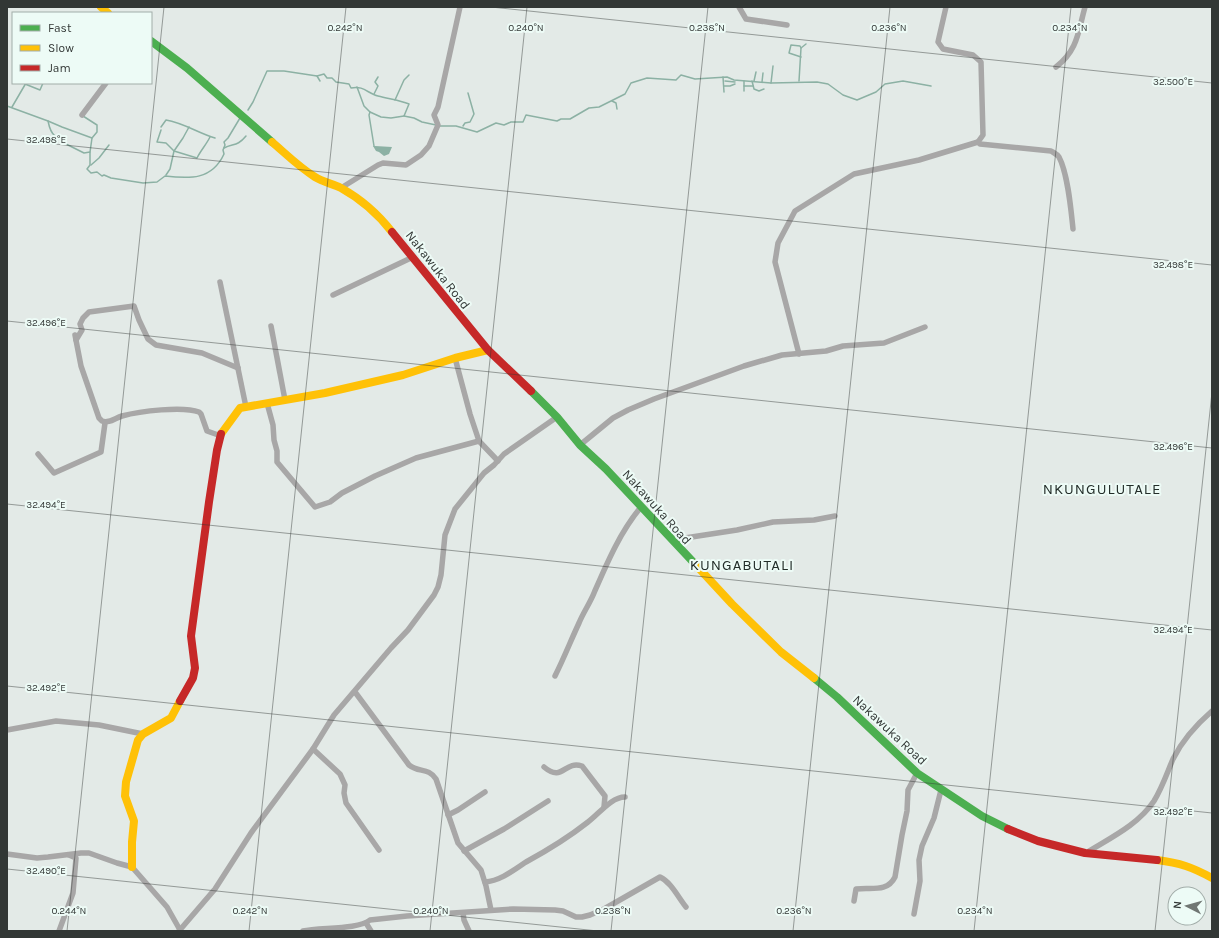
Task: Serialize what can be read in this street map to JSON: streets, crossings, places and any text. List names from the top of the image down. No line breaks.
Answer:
{"streets":{"main road":["Nakawuka Road"]},"districts":["NKUNGULUTALE","KUNGABUTALI"],"legend":["Fast","Slow","Jam"],"north":"left","coordinates":["0.242°N","0.240°N","0.238°N","0.236°N","0.234°N","32.500°E","32.498°E","32.496°E","32.494°E","32.492°E","32.490°E","0.244°N"]}
